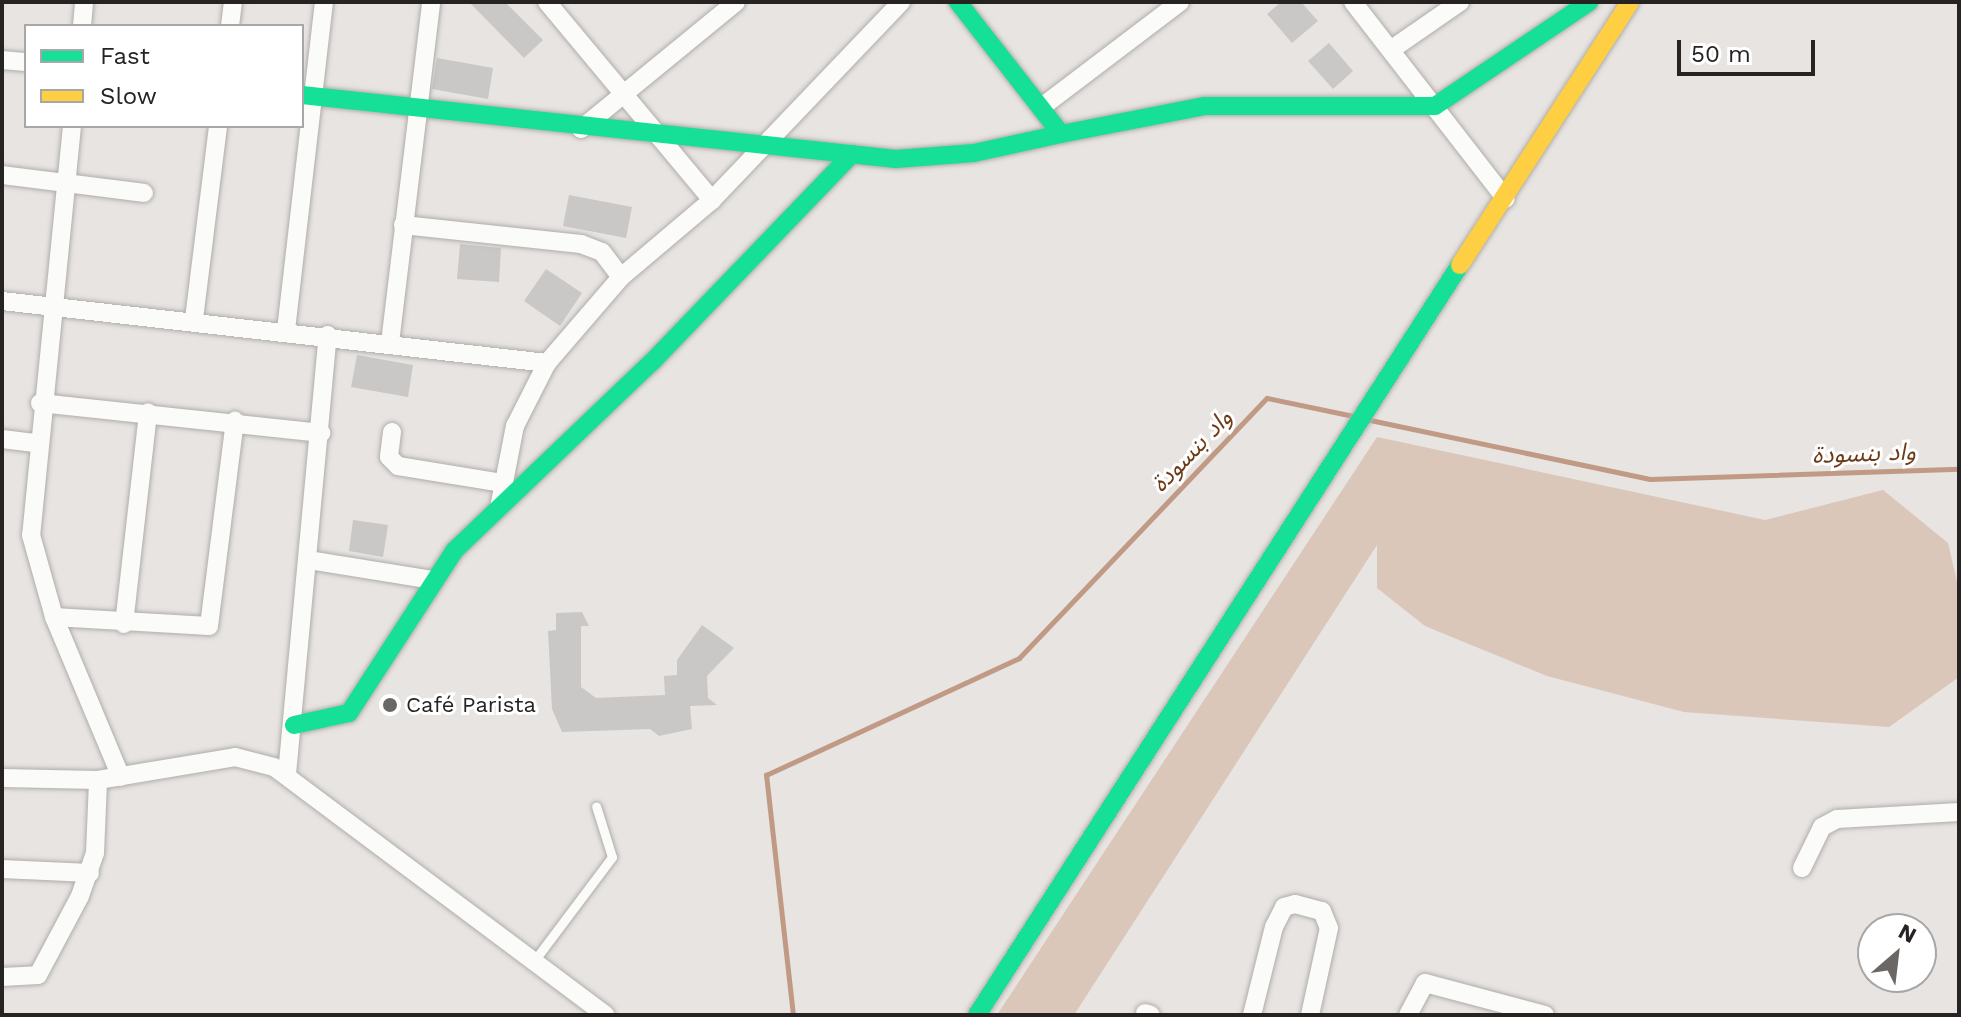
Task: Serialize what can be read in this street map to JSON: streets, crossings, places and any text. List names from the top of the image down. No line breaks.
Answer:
{"water":["واد بنسودة"],"places":["Café Parista"],"legend":["Fast","Slow"],"scale_bar":"50 m","north":"top right"}
